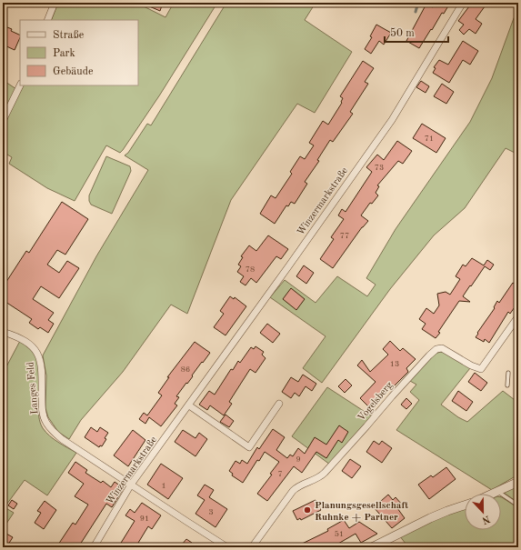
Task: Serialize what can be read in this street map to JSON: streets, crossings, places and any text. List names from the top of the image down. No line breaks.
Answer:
{"streets":{"street":["Winzermarkstraße","Langes Feld","Vogelsberg"]},"crossings":[["Winzermarkstraße","Langes Feld"]],"places":["Planungsgesellschaft Ruhnke + Partner"],"house_numbers":["71","73","77","78","13","86","9","7","1","3","91","51"],"legend":["Straße","Park","Gebäude"],"scale_bar":"50 m","north":"bottom"}
